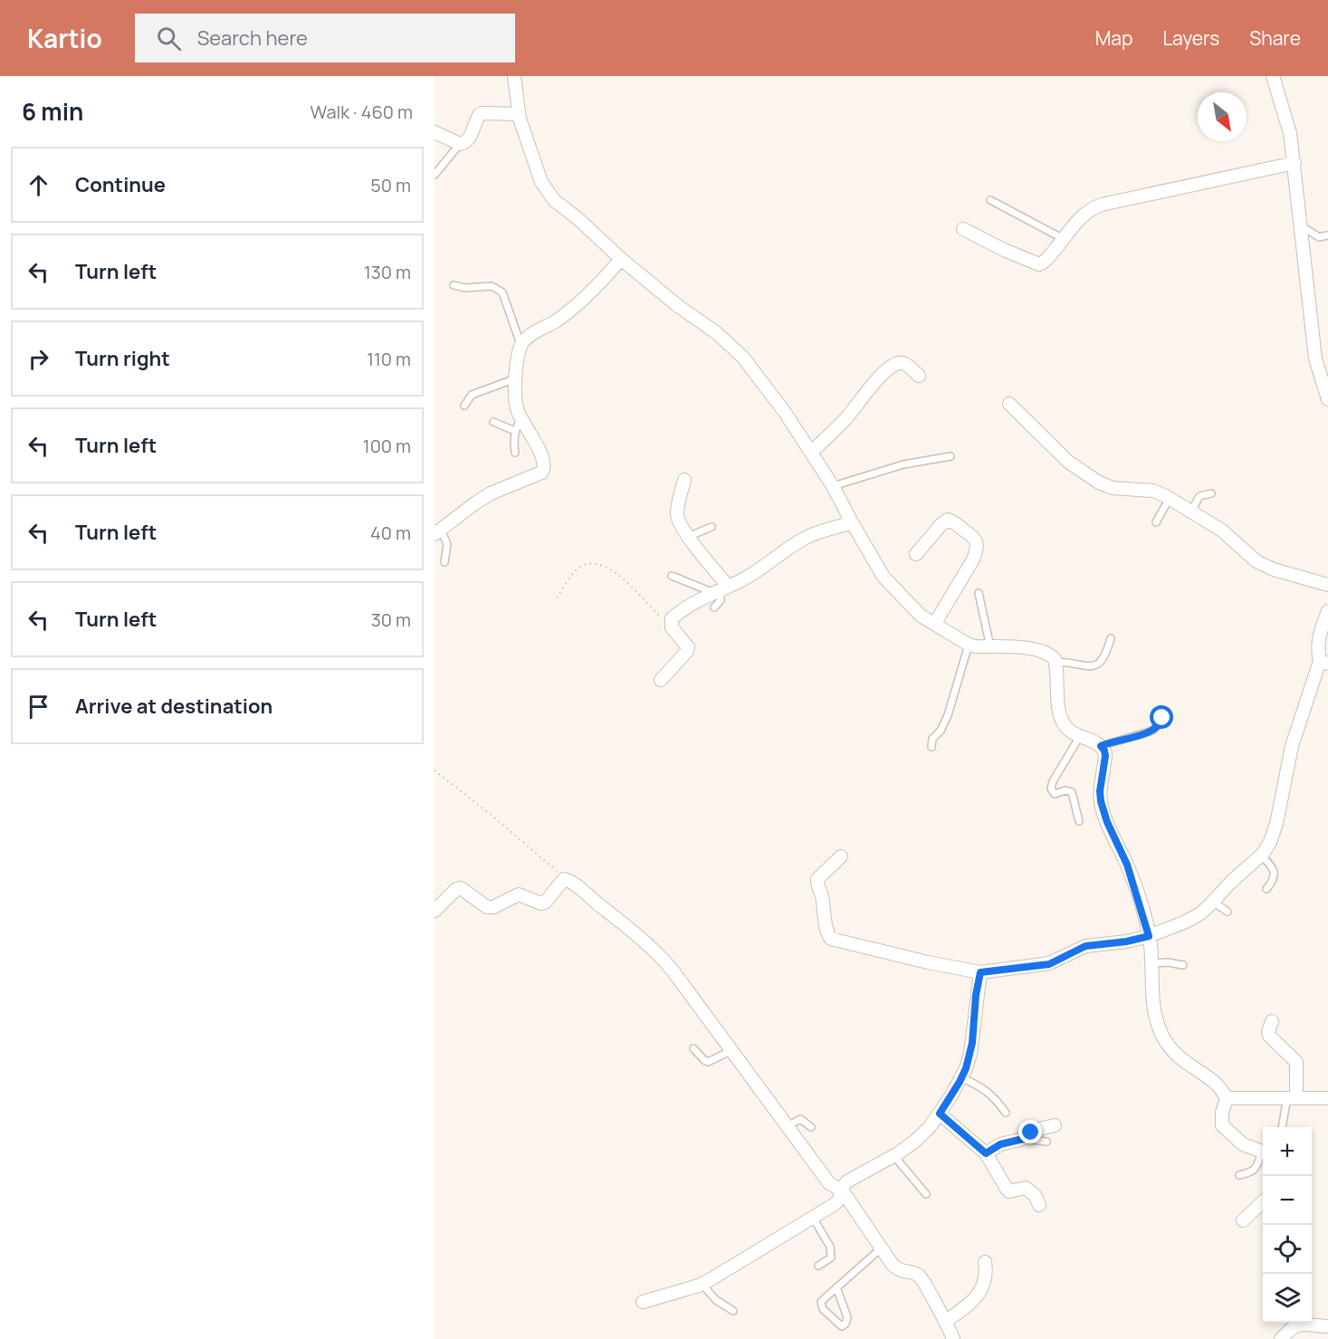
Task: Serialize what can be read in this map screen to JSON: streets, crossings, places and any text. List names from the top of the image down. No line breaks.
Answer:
{"north":"bottom right","page":{"header":"Kartio","search":"Search here","nav":["Map","Layers","Share"],"heading":["6 min","Walk · 460 m"],"list":[["Continue","50 m"],["Turn left","130 m"],["Turn right","110 m"],["Turn left","100 m"],["Turn left","40 m"],["Turn left","30 m"],"Arrive at destination"],"map_buttons":["+","−"]}}
